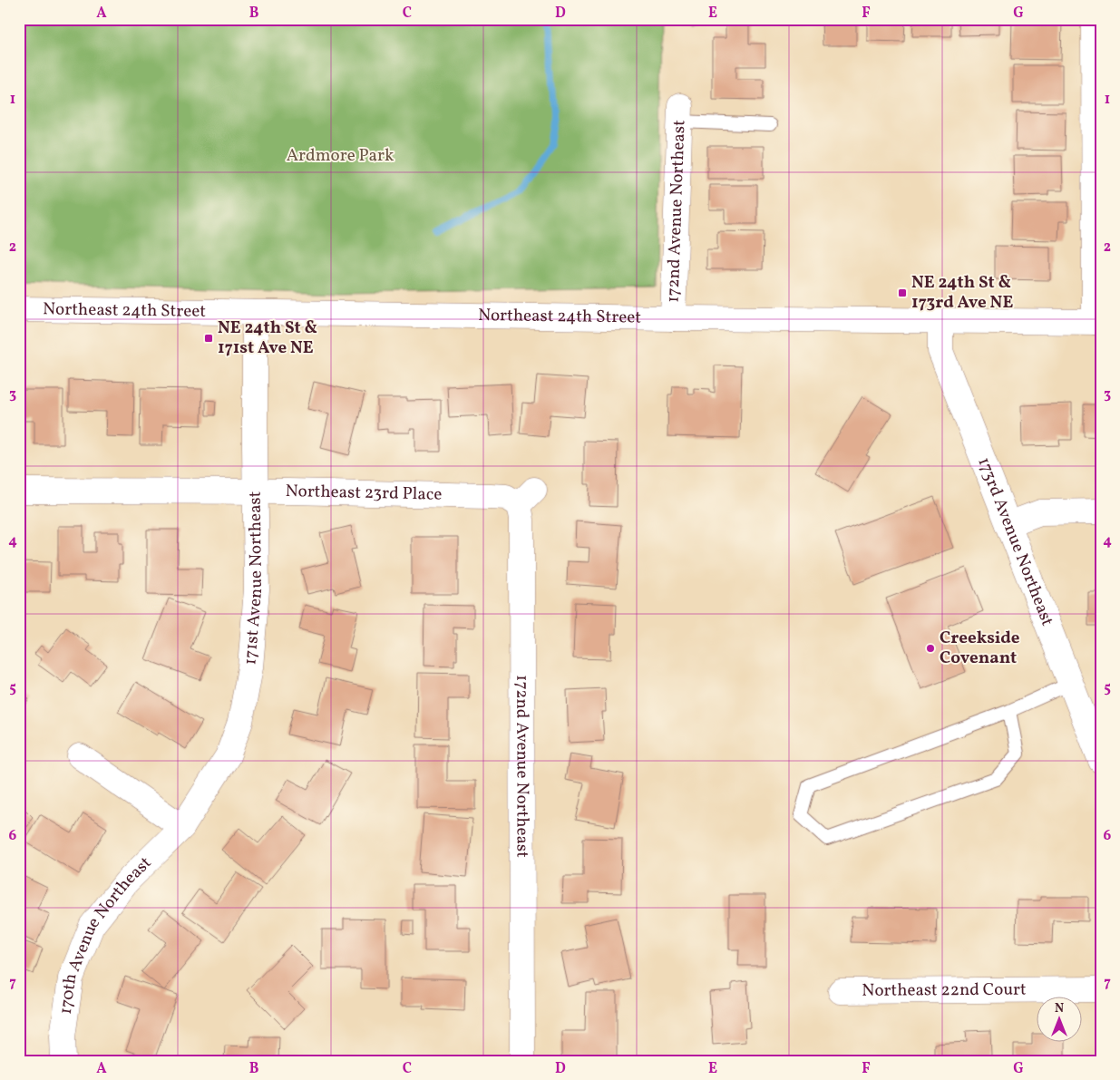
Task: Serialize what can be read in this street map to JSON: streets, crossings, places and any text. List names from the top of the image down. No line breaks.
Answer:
{"streets":{"street":["172nd Avenue Northeast","Northeast 24th Street","Northeast 23rd Place","173rd Avenue Northeast","171st Avenue Northeast","170th Avenue Northeast","Northeast 22nd Court"]},"crossings":[["172nd Avenue Northeast","Northeast 24th Street"],["172nd Avenue Northeast","Northeast 23rd Place"],["Northeast 24th Street","173rd Avenue Northeast"],["Northeast 24th Street","171st Avenue Northeast"],["Northeast 23rd Place","171st Avenue Northeast"],["171st Avenue Northeast","170th Avenue Northeast"]],"parks":["Ardmore Park"],"places":{"transit":["NE 24th St & 173rd Ave NE","NE 24th St & 171st Ave NE"],"other":["Creekside Covenant"]},"north":"top","grid":{"columns":["A","B","C","D","E","F","G"],"rows":["1","2","3","4","5","6","7"]}}
